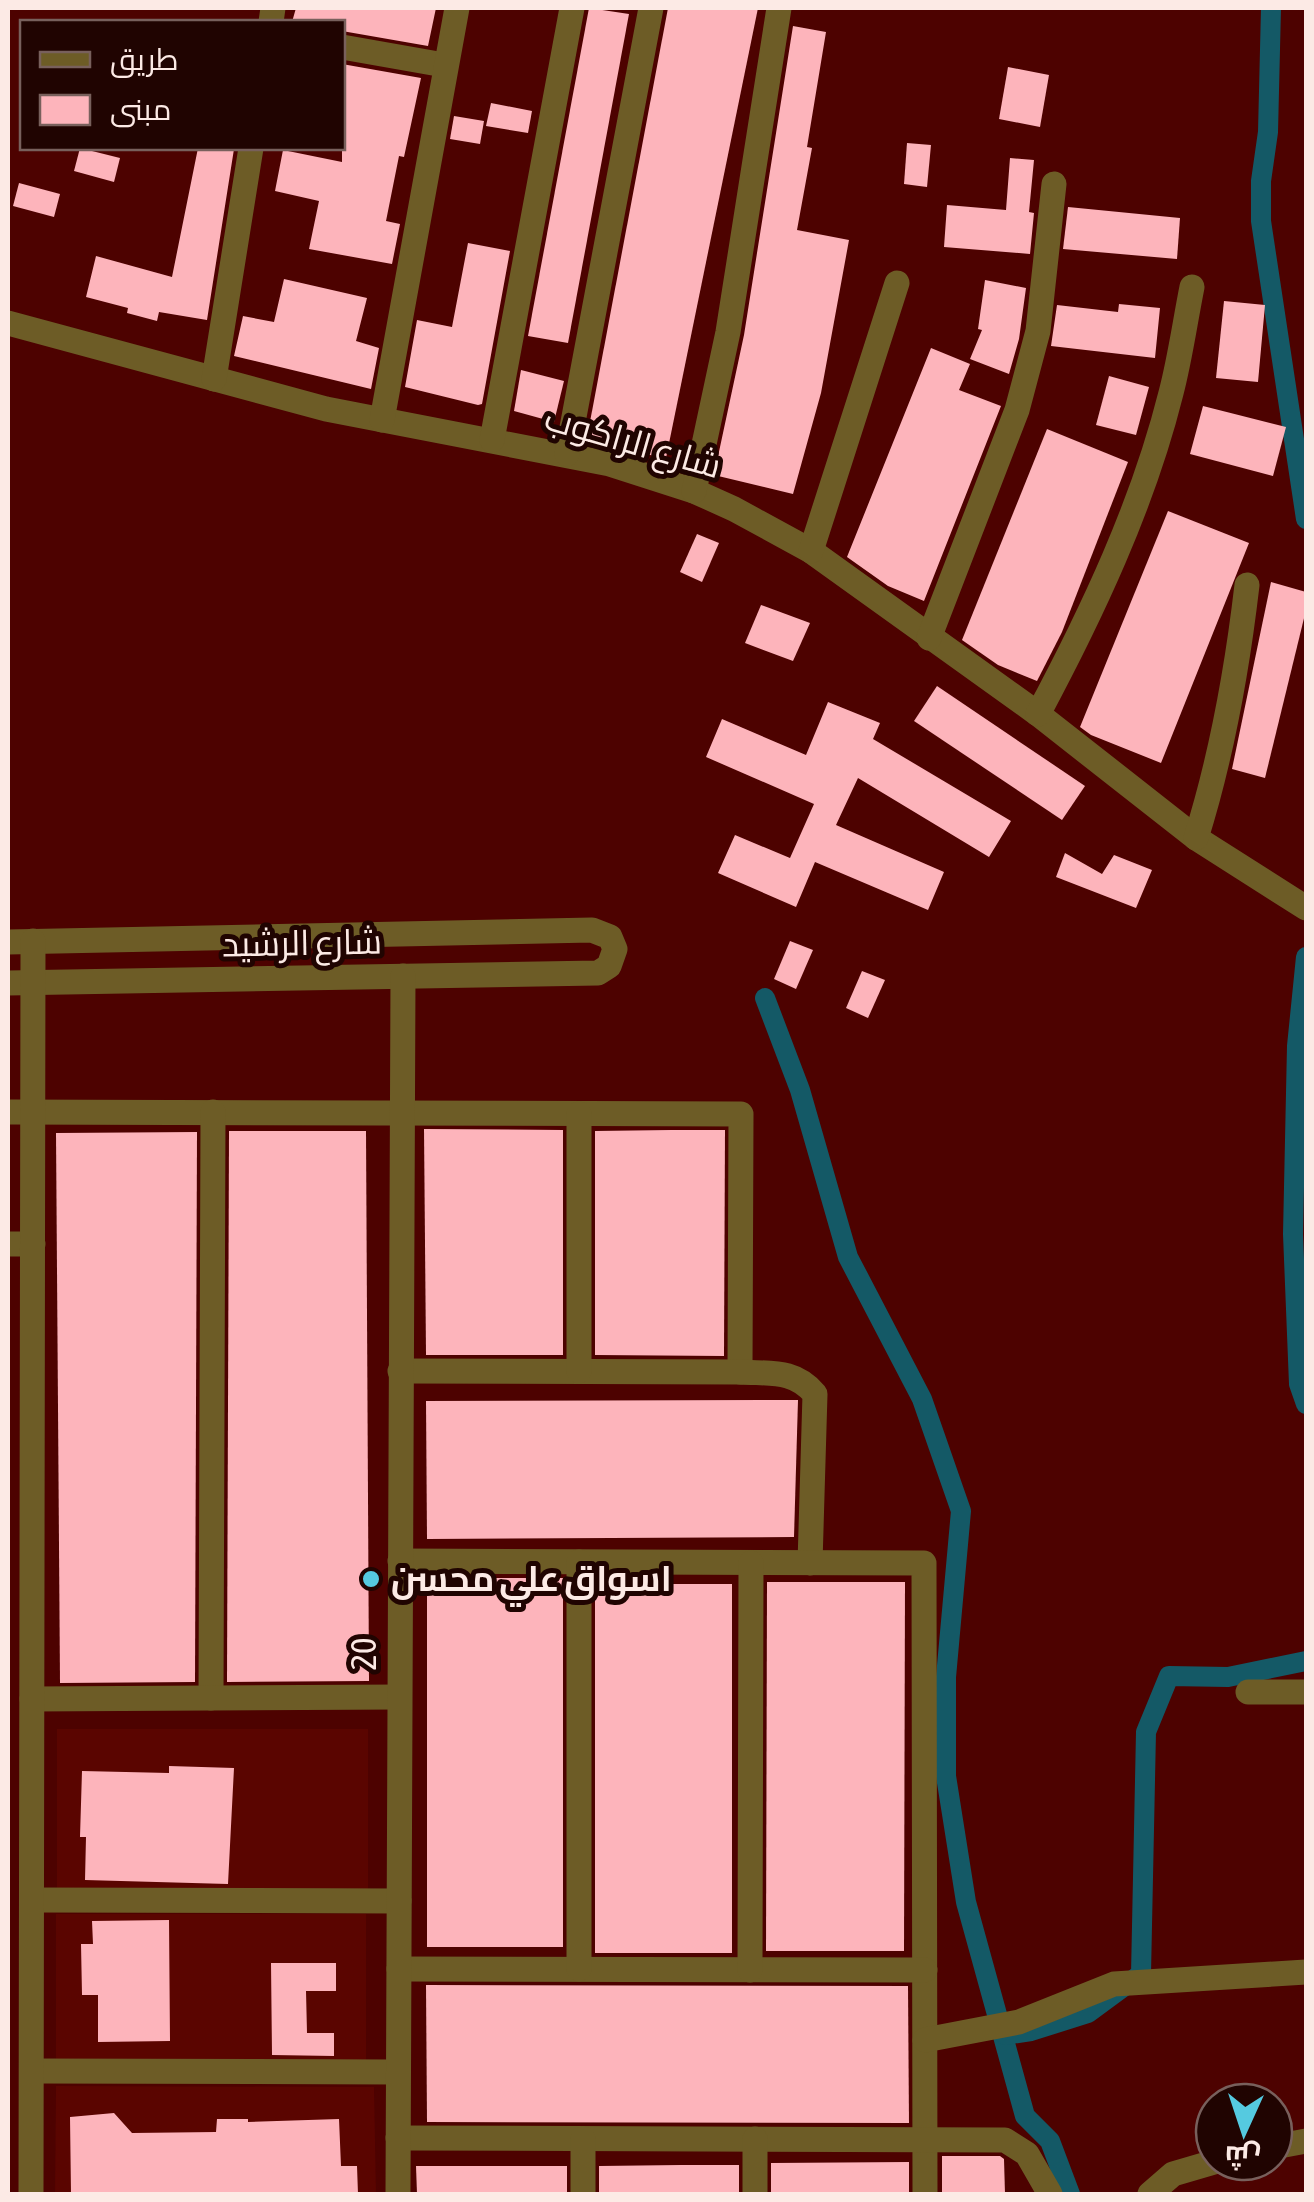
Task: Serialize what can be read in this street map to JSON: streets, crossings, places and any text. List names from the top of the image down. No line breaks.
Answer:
{"streets":{"street":["شارع الراكوب","شارع الرشيد","20"]},"crossings":[["شارع الرشيد","20"]],"places":["اسواق علي محسن"],"legend":["طريق","مبنى"],"north":"bottom"}
